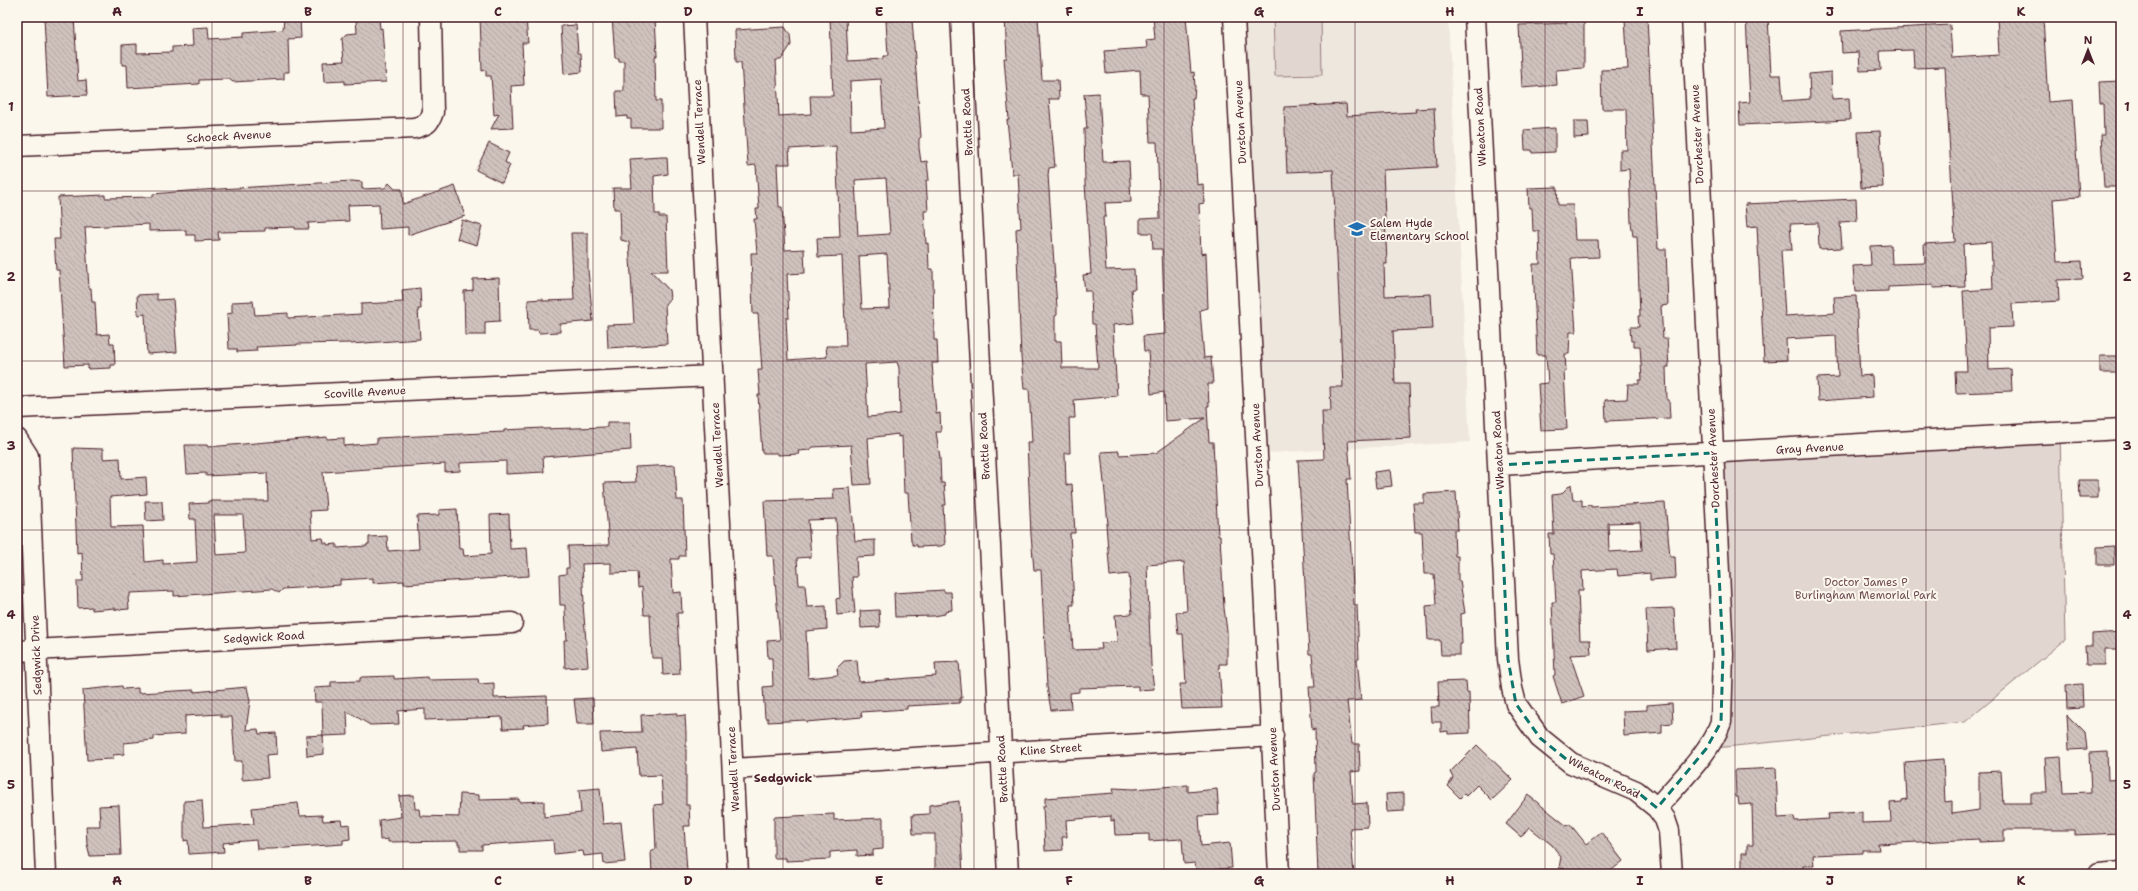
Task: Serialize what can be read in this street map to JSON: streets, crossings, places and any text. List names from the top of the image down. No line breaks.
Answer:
{"streets":{"street":["Wendell Terrace","Brattle Road","Durston Avenue","Wheaton Road","Dorchester Avenue","Schoeck Avenue","Scoville Avenue","Gray Avenue","Sedgwick Road","Sedgwick Drive","Kline Street"]},"crossings":[["Wendell Terrace","Scoville Avenue"],["Wendell Terrace","Kline Street"],["Brattle Road","Kline Street"],["Durston Avenue","Kline Street"],["Wheaton Road","Dorchester Avenue"],["Wheaton Road","Gray Avenue"],["Dorchester Avenue","Gray Avenue"],["Sedgwick Road","Sedgwick Drive"]],"districts":["Sedgwick"],"parks":["Doctor James P Burlingham Memorial Park"],"places":{"school or university":["Salem Hyde Elementary School"]},"north":"top","grid":{"columns":["A","B","C","D","E","F","G","H","I","J","K"],"rows":["1","2","3","4","5"]}}
